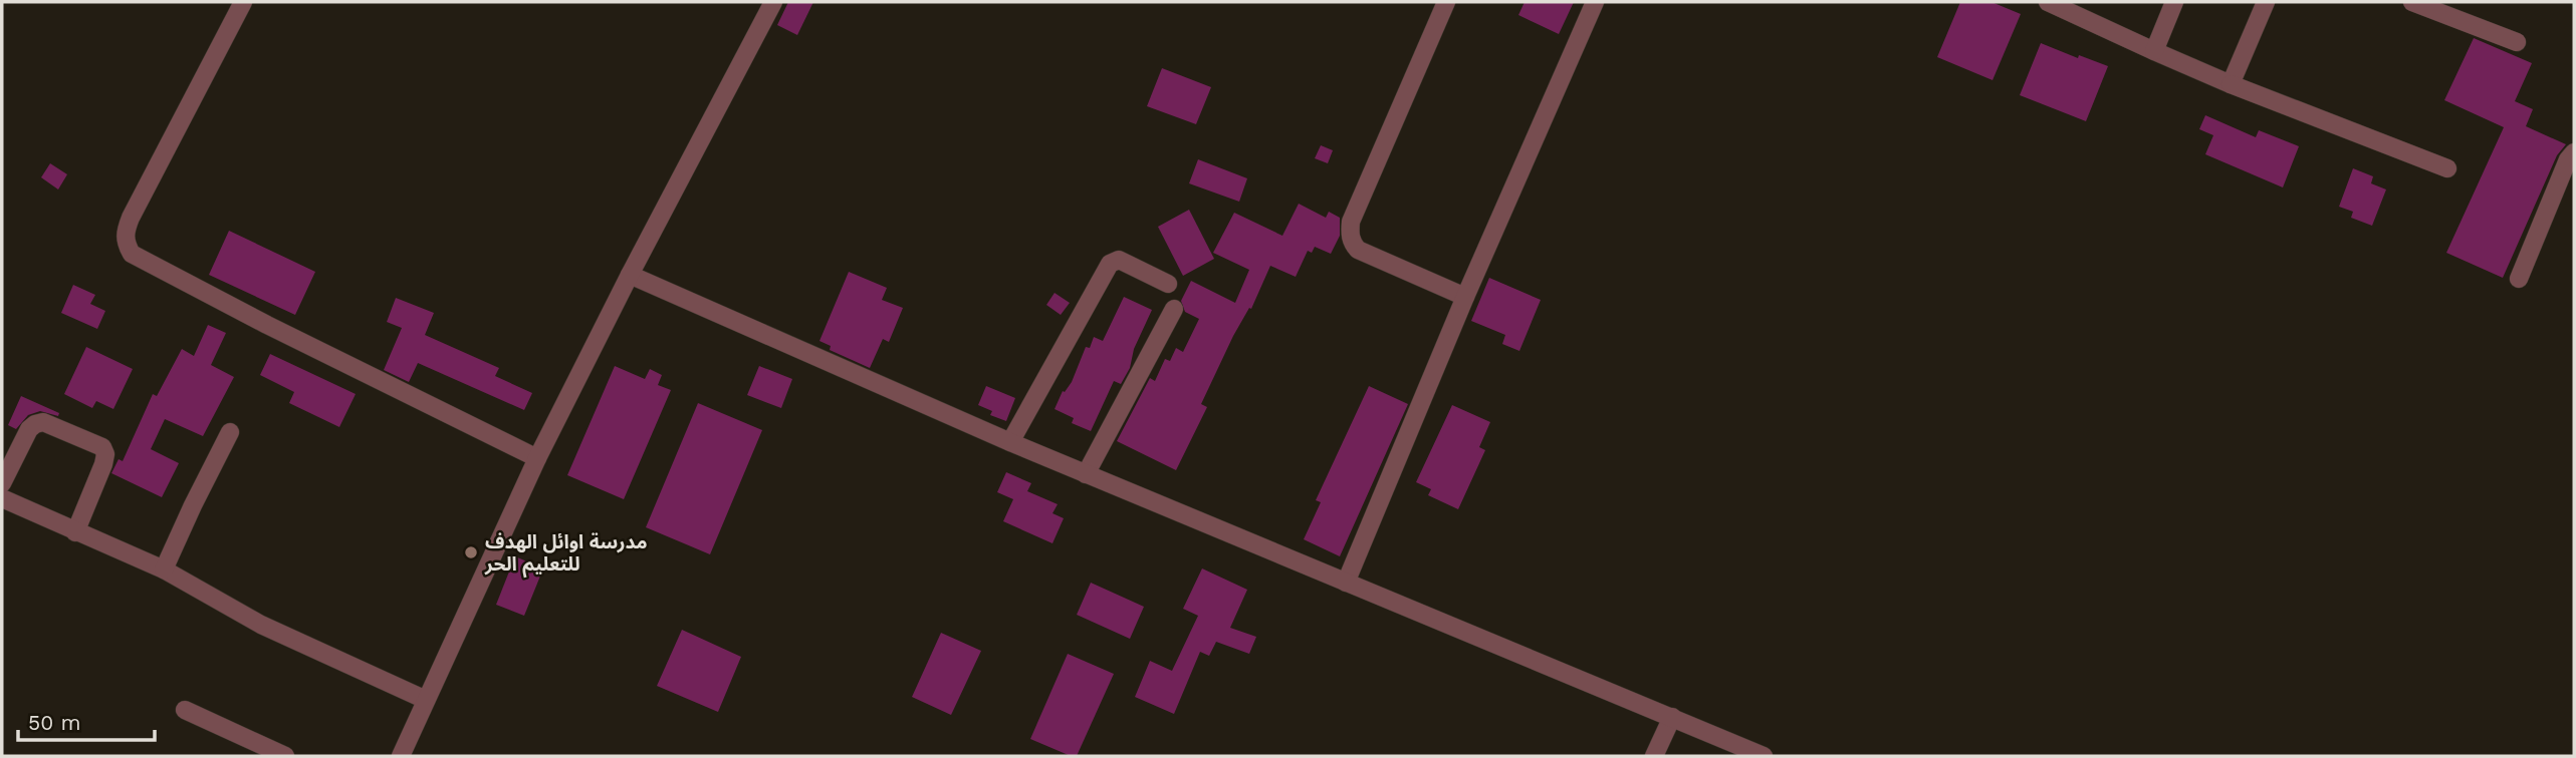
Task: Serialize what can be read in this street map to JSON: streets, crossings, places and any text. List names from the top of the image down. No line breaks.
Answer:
{"places":["مدرسة اوائل الهدف للتعليم الحر"],"scale_bar":"50 m"}
